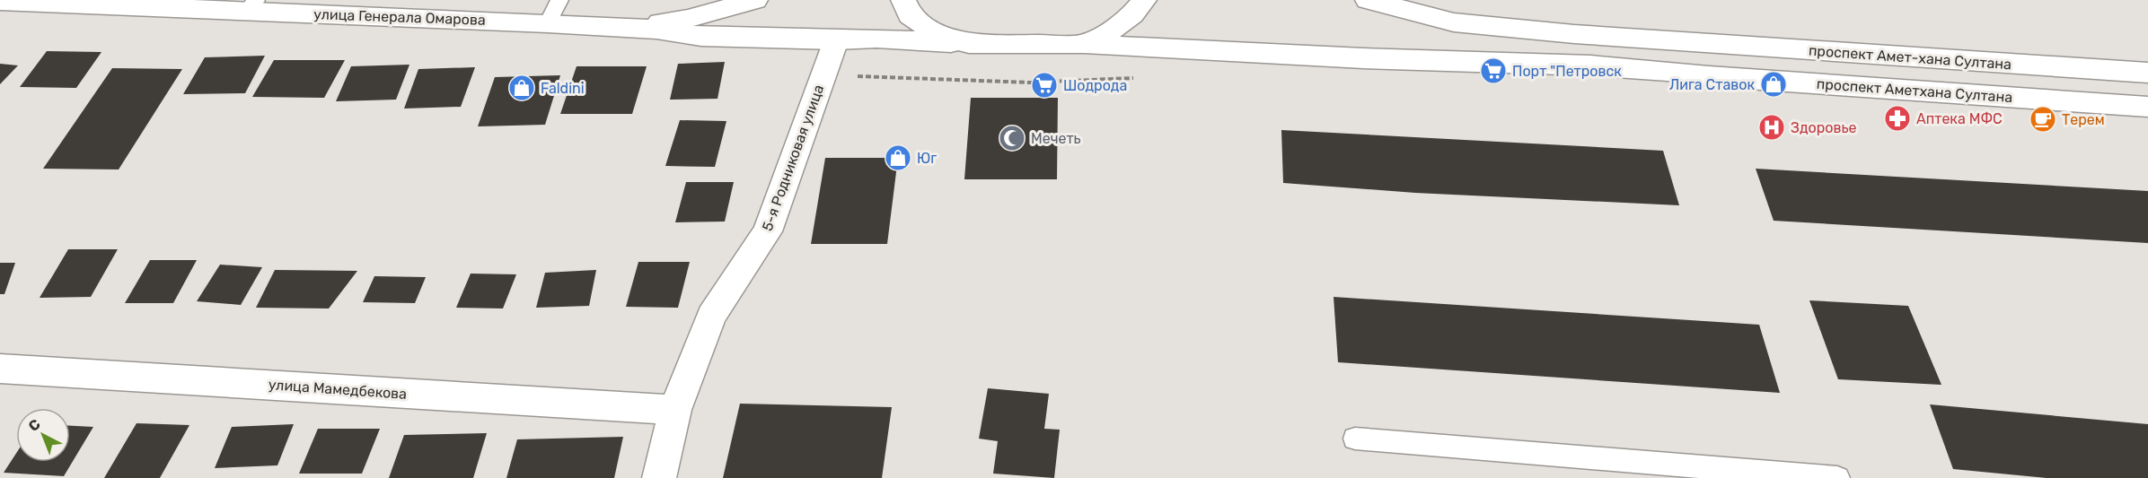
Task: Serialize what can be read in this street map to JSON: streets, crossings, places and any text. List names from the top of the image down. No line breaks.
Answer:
{"streets":{"main road":["улица Генерала Омарова","проспект Амет-хана Султана","проспект Аметхана Султана","5-я Родниковая улица","улица Мамедбекова"]},"crossings":[["улица Генерала Омарова","проспект Аметхана Султана"],["проспект Аметхана Султана","5-я Родниковая улица"],["5-я Родниковая улица","улица Мамедбекова"]],"places":{"supermarket":["Порт \"Петровск","Шодрода"],"shop":["Лига Ставок","Faldini","Юг"],"pharmacy":["Аптека МФС"],"cafe":["Терем"],"hospital":["Здоровье"],"mosque":["Мечеть"]},"north":"top left"}
